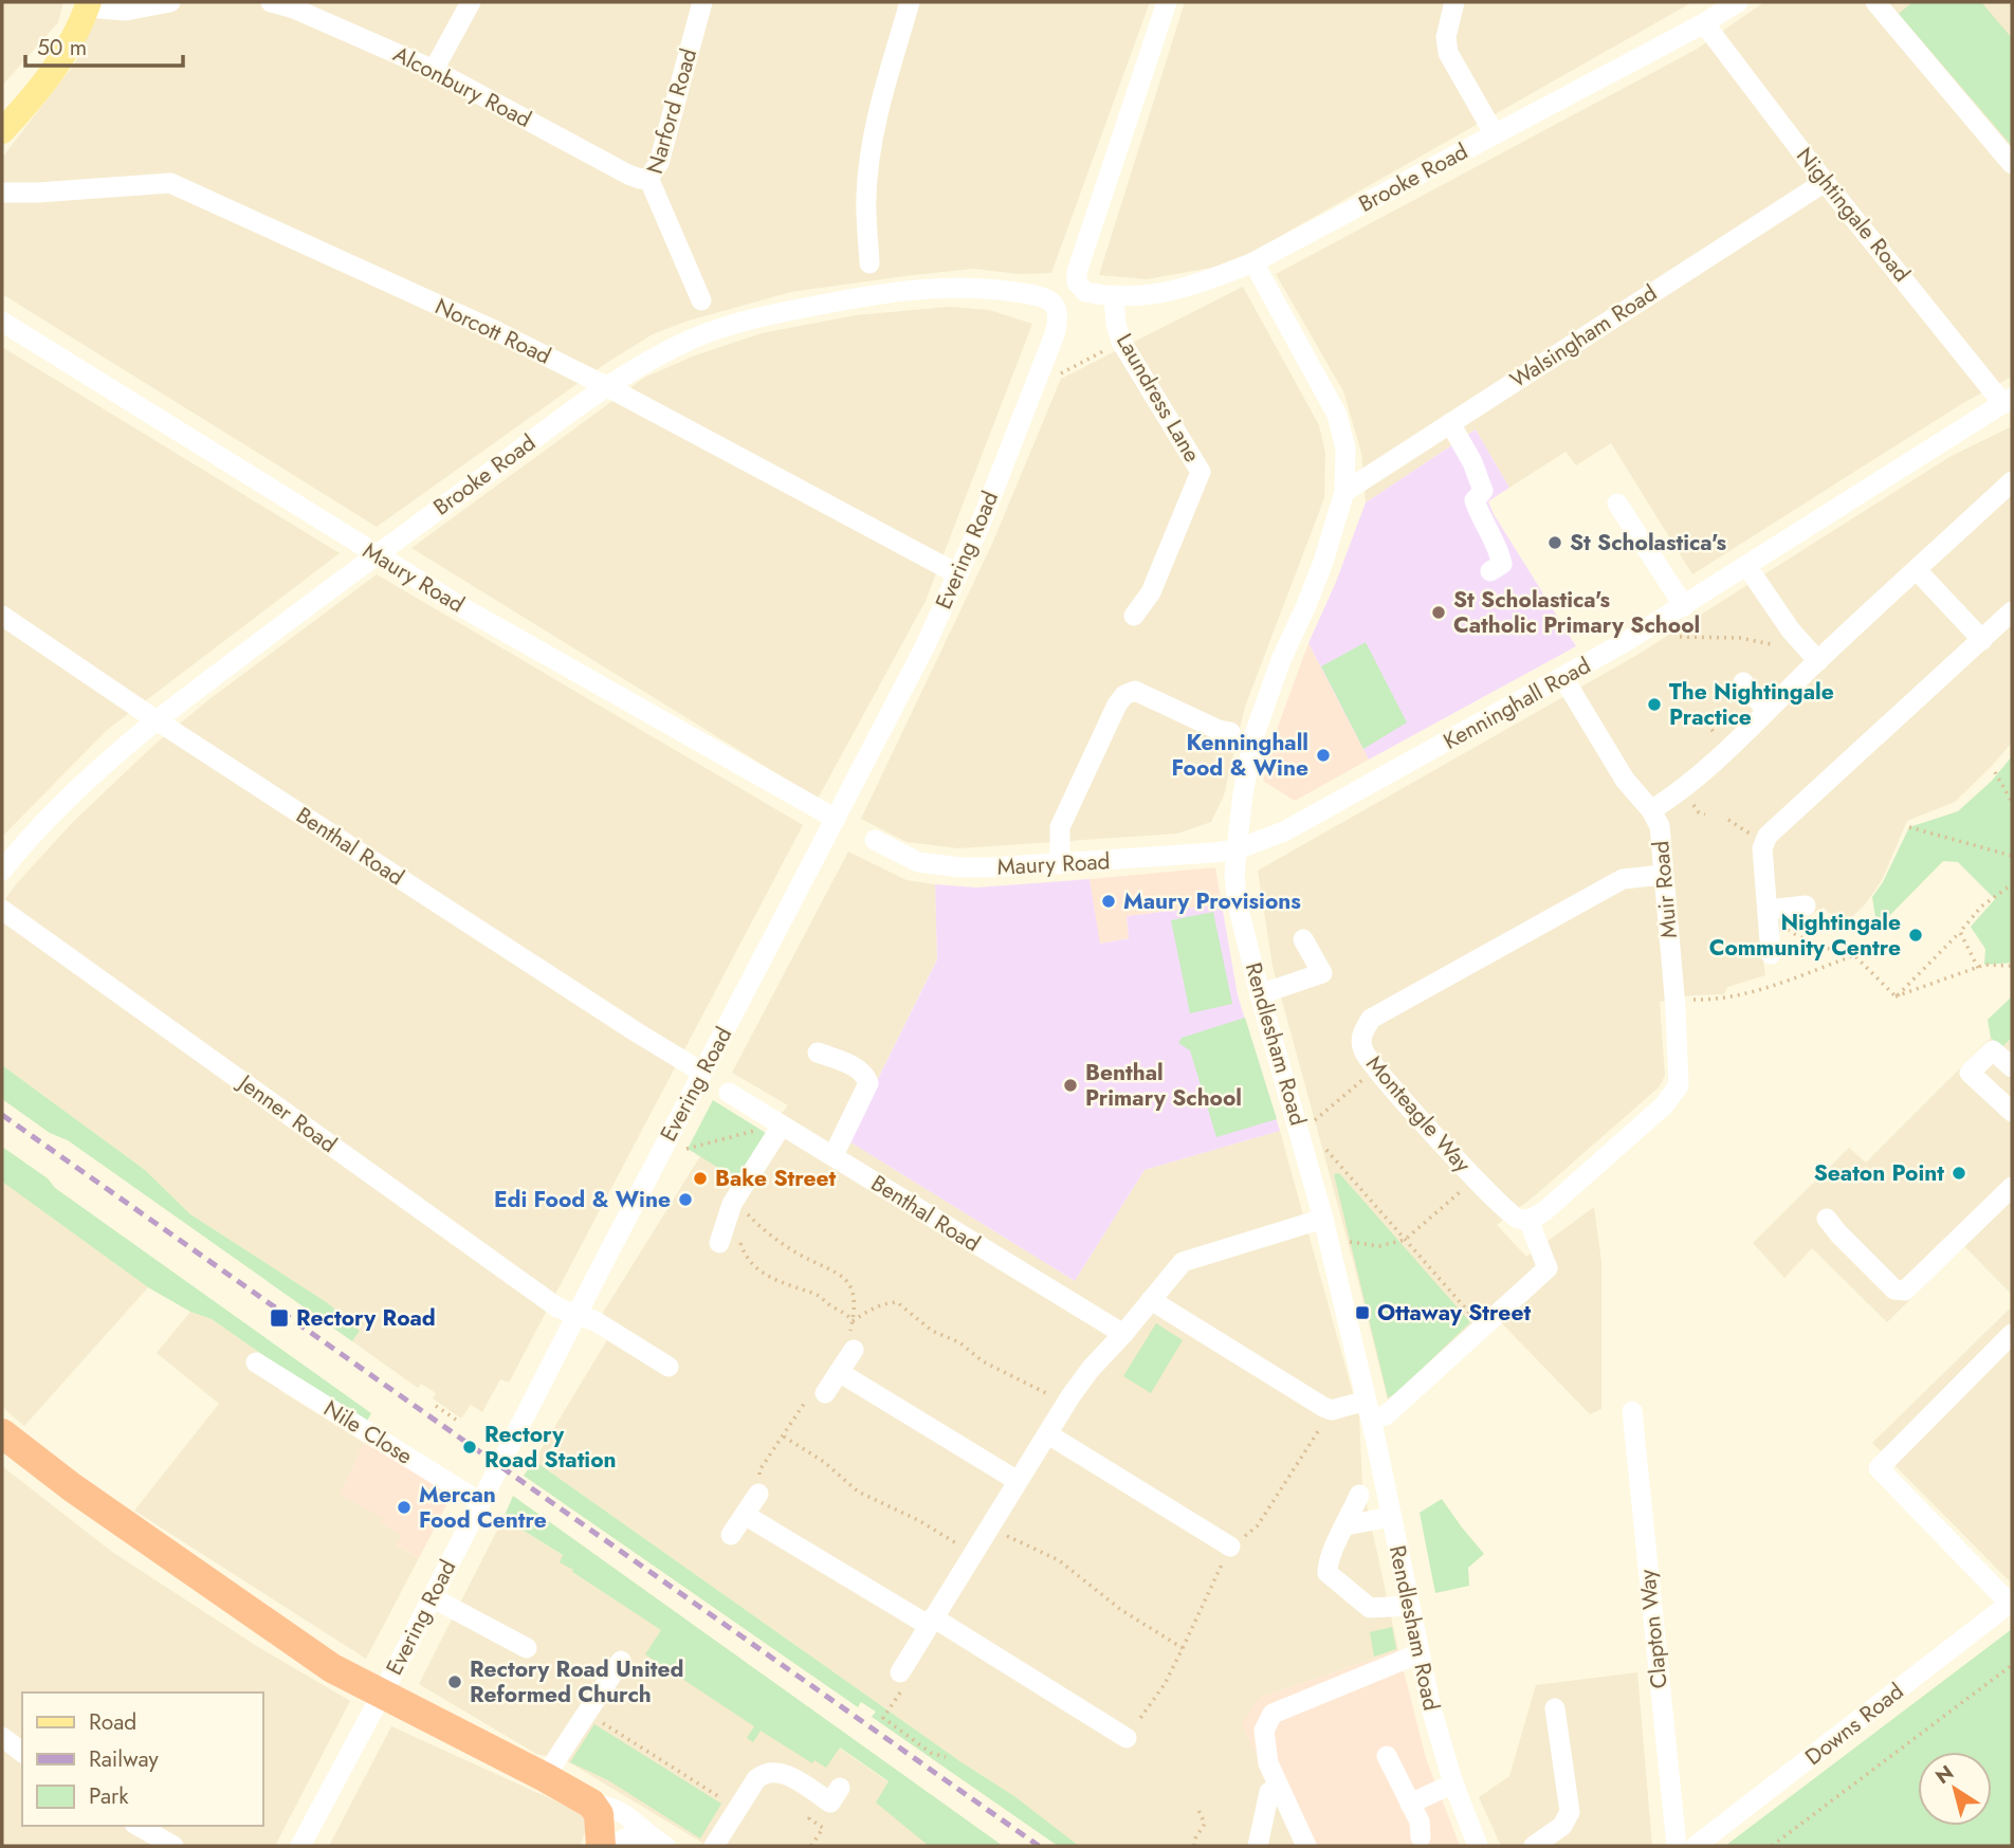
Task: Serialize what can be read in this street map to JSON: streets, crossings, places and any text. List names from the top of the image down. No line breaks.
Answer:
{"streets":{"street":["Alconbury Road","Narford Road","Brooke Road","Nightingale Road","Norcott Road","Walsingham Road","Laundress Lane","Evering Road","Maury Road","Kenninghall Road","Benthal Road","Muir Road","Rendlesham Road","Jenner Road","Monteagle Way","Nile Close","Clapton Way","Downs Road"]},"crossings":[["Alconbury Road","Narford Road"],["Brooke Road","Nightingale Road"],["Brooke Road","Norcott Road"],["Brooke Road","Laundress Lane"],["Brooke Road","Evering Road"],["Brooke Road","Maury Road"],["Brooke Road","Benthal Road"],["Brooke Road","Rendlesham Road"],["Nightingale Road","Walsingham Road"],["Nightingale Road","Kenninghall Road"],["Norcott Road","Evering Road"],["Walsingham Road","Rendlesham Road"],["Evering Road","Maury Road"],["Evering Road","Benthal Road"],["Evering Road","Jenner Road"],["Evering Road","Nile Close"],["Maury Road","Kenninghall Road"],["Maury Road","Rendlesham Road"],["Kenninghall Road","Muir Road"],["Kenninghall Road","Rendlesham Road"],["Muir Road","Monteagle Way"]],"places":{"other":["St Scholastica's","St Scholastica's Catholic Primary School","The Nightingale Practice","Kenninghall Food & Wine","Maury Provisions","Nightingale Community Centre","Benthal Primary School","Seaton Point","Bake Street","Edi Food & Wine","Rectory Road Station","Mercan Food Centre","Rectory Road United Reformed Church"],"transit":["Ottaway Street","Rectory Road"]},"legend":["Road","Railway","Park"],"scale_bar":"50 m","north":"top left"}
